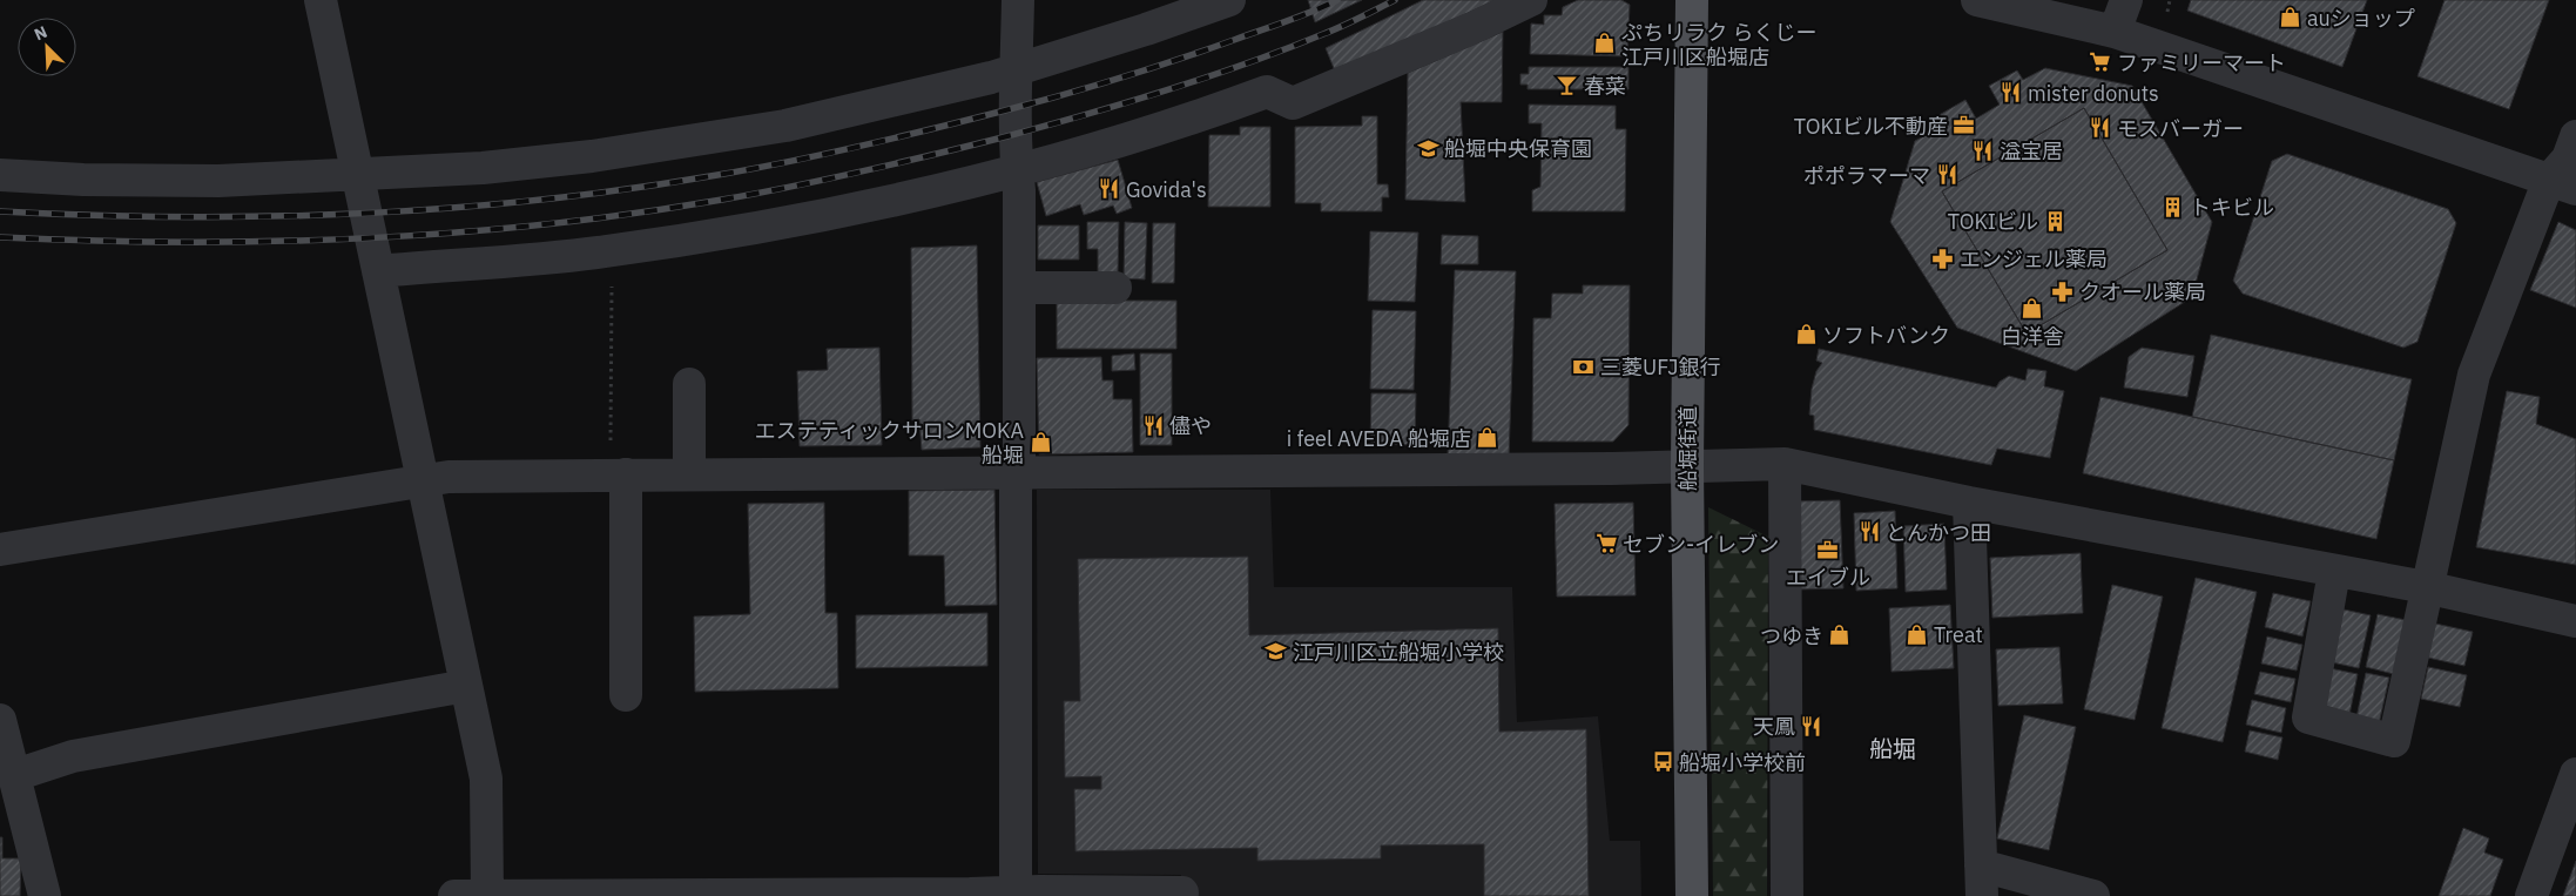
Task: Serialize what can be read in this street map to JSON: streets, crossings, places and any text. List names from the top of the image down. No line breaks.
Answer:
{"streets":{"main road":["船堀街道"]},"districts":["船堀"],"places":{"shop":["auショップ","ぷちリラク らくじー 江戸川区船堀店","白洋舎","ソフトバンク","i feel AVEDA 船堀店","エステティックサロンMOKA 船堀","Treat","つゆき"],"supermarket":["ファミリーマート","セブン-イレブン"],"bar":["春菜"],"restaurant":["mister donuts","モスバーガー","溢宝居","ポポラマーマ","Govida's","儘や","とんかつ田","天鳳"],"office":["TOKIビル不動産","エイブル"],"school or university":["船堀中央保育園","江戸川区立船堀小学校"],"building":["トキビル","TOKIビル"],"pharmacy":["エンジェル薬局","クオール薬局"],"bank":["三菱UFJ銀行"],"bus stop":["船堀小学校前"]},"north":"top left"}
